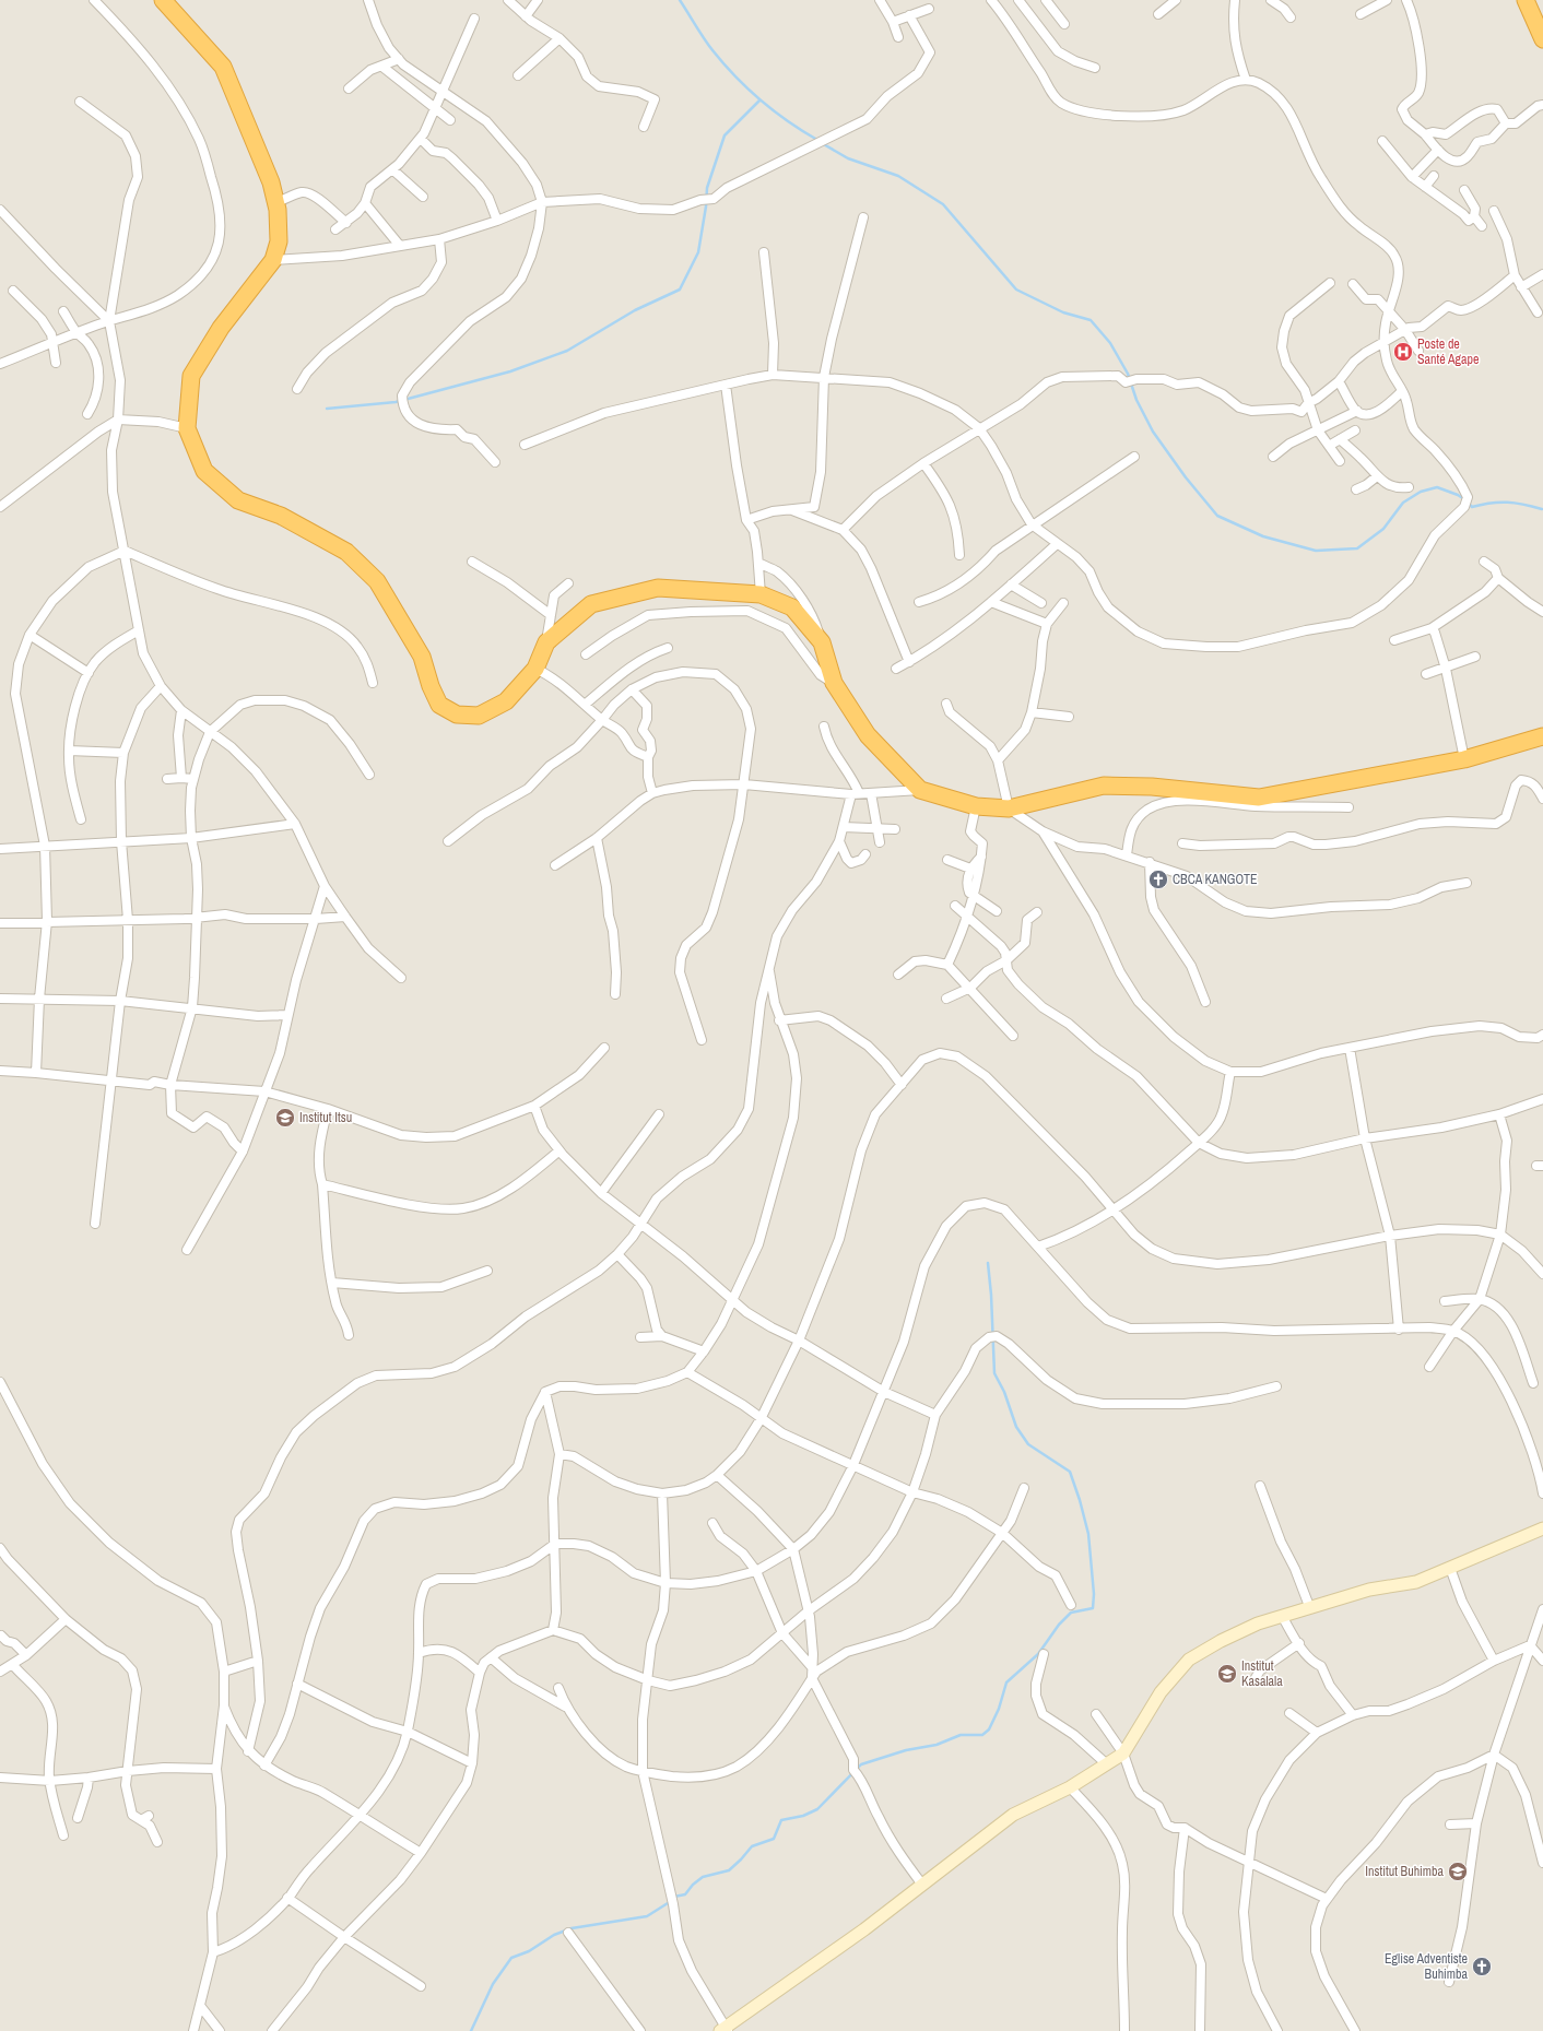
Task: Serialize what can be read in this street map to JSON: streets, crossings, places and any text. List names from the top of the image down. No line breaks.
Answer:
{"places":{"hospital":["Poste de Santé Agape"],"church":["CBCA KANGOTE","Eglise Adventiste Buhimba"],"school or university":["Institut Itsu","Institut Kasalala","Institut Buhimba"]}}
